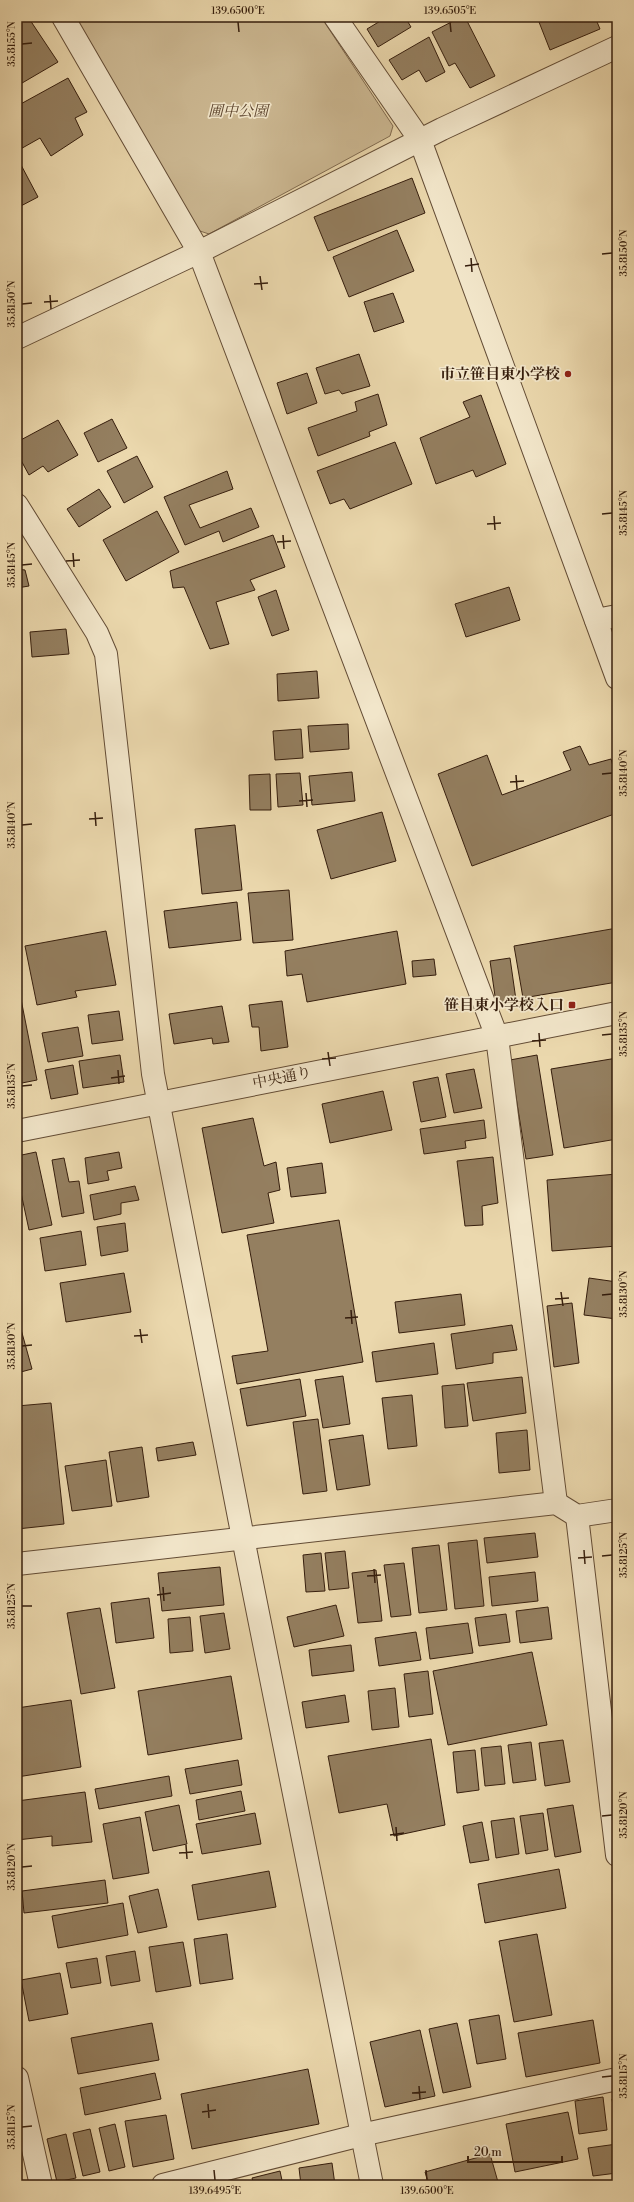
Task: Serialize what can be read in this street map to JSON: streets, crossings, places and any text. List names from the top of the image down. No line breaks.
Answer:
{"streets":{"street":["中央通り"]},"parks":["圃中公園"],"places":{"other":["市立笹目東小学校"],"transit":["笹目東小学校入口"]},"scale_bar":"20 m","coordinates":["139.6500°E","139.6505°E","35.8155°N","35.8150°N","35.8145°N","35.8140°N","35.8135°N","35.8130°N","35.8125°N","35.8120°N","35.8115°N","139.6495°E"]}
